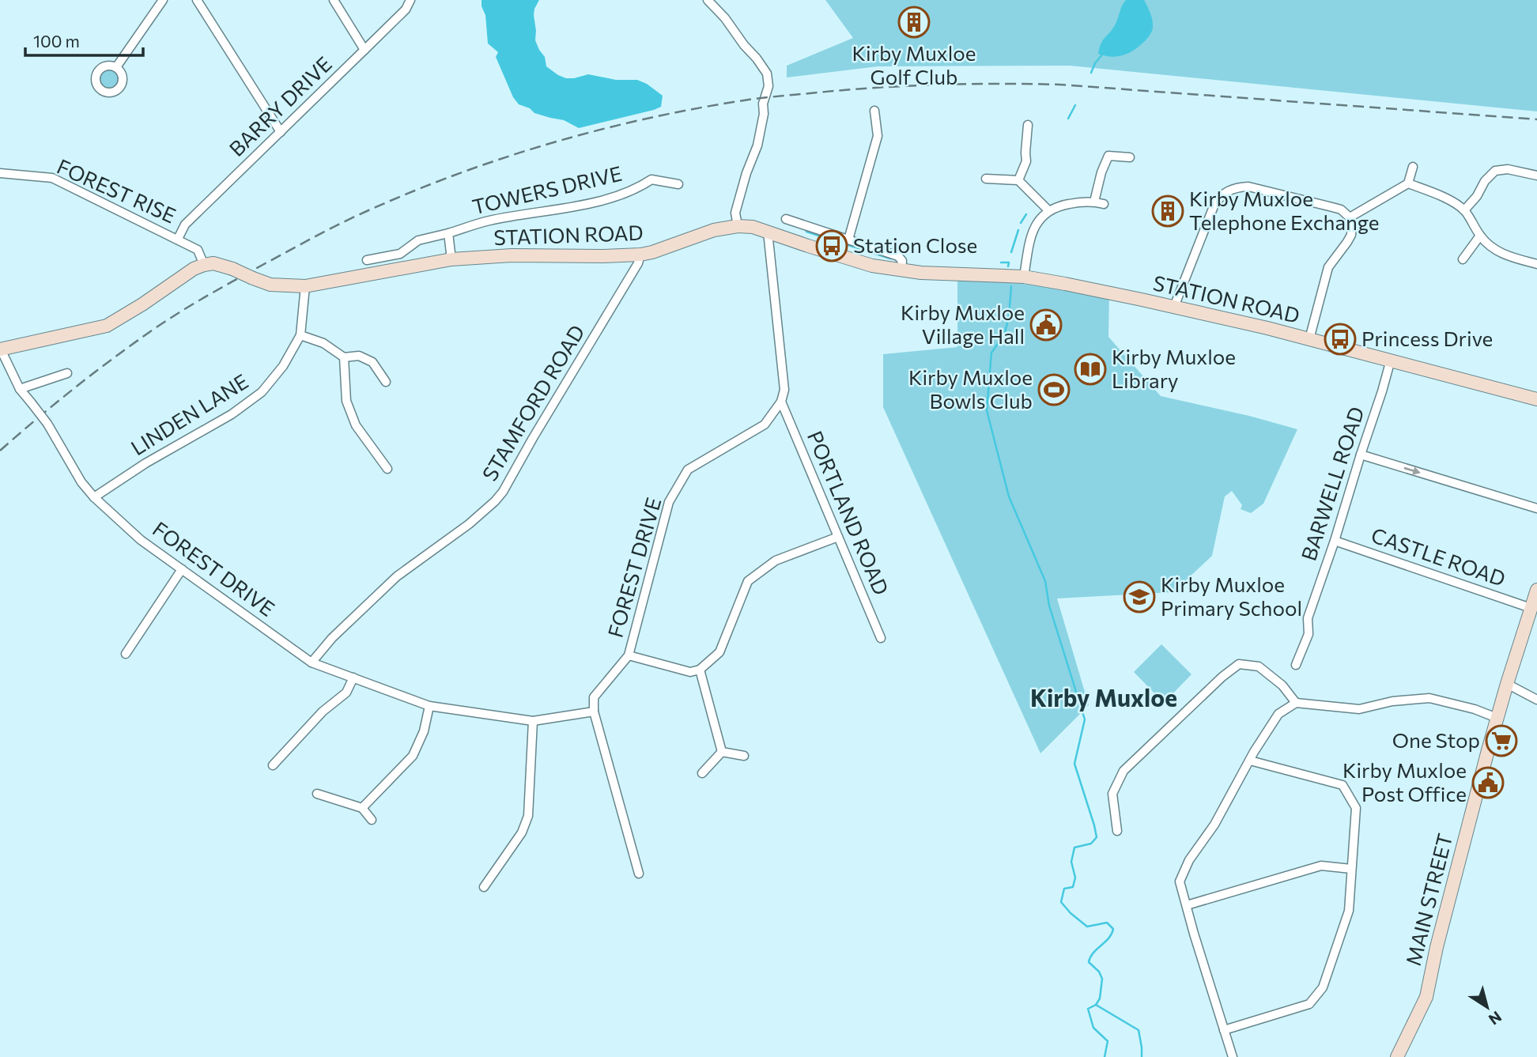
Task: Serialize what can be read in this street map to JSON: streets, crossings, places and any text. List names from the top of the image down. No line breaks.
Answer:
{"streets":{"street":["BARRY DRIVE","TOWERS DRIVE","FOREST RISE","STATION ROAD","STAMFORD ROAD","LINDEN LANE","BARWELL ROAD","PORTLAND ROAD","CASTLE ROAD","FOREST DRIVE","MAIN STREET"]},"crossings":[["BARRY DRIVE","FOREST RISE"],["TOWERS DRIVE","STATION ROAD"],["FOREST RISE","STATION ROAD"],["STATION ROAD","STAMFORD ROAD"],["STATION ROAD","LINDEN LANE"],["STATION ROAD","BARWELL ROAD"],["STAMFORD ROAD","FOREST DRIVE"],["LINDEN LANE","FOREST DRIVE"],["BARWELL ROAD","CASTLE ROAD"],["PORTLAND ROAD","FOREST DRIVE"],["CASTLE ROAD","MAIN STREET"]],"districts":["Kirby Muxloe"],"places":{"building":["Kirby Muxloe Golf Club","Kirby Muxloe Telephone Exchange"],"bus stop":["Station Close","Princess Drive"],"public building":["Kirby Muxloe Village Hall","Kirby Muxloe Post Office"],"library":["Kirby Muxloe Library"],"sports":["Kirby Muxloe Bowls Club"],"school or university":["Kirby Muxloe Primary School"],"supermarket":["One Stop"]},"scale_bar":"100 m","north":"bottom right"}
